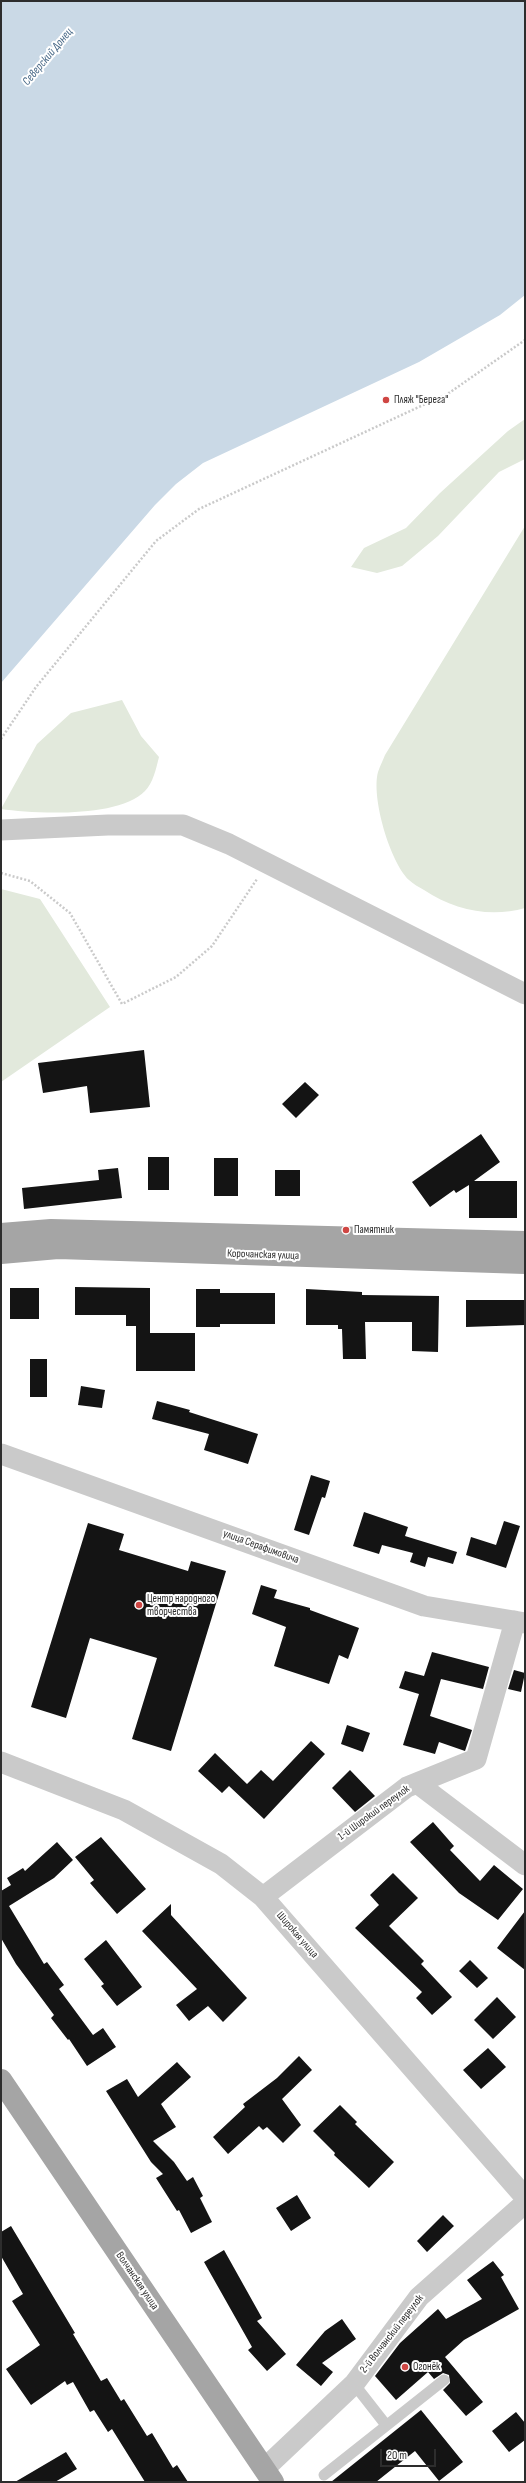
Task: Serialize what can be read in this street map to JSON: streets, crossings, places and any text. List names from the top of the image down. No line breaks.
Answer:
{"streets":{"main road":["Корочанская улица","Волчанская улица"],"street":["улица Серафимовича","1-й Широкий переулок","Широкая улица","2-й Волчанский переулок"]},"crossings":[["улица Серафимовича","1-й Широкий переулок"],["1-й Широкий переулок","Широкая улица"],["Волчанская улица","2-й Волчанский переулок"]],"water":["Северский Донец"],"places":["Пляж \"Берега\"","Памятник","Центр народного творчества","Огонёк"],"scale_bar":"20 m"}
